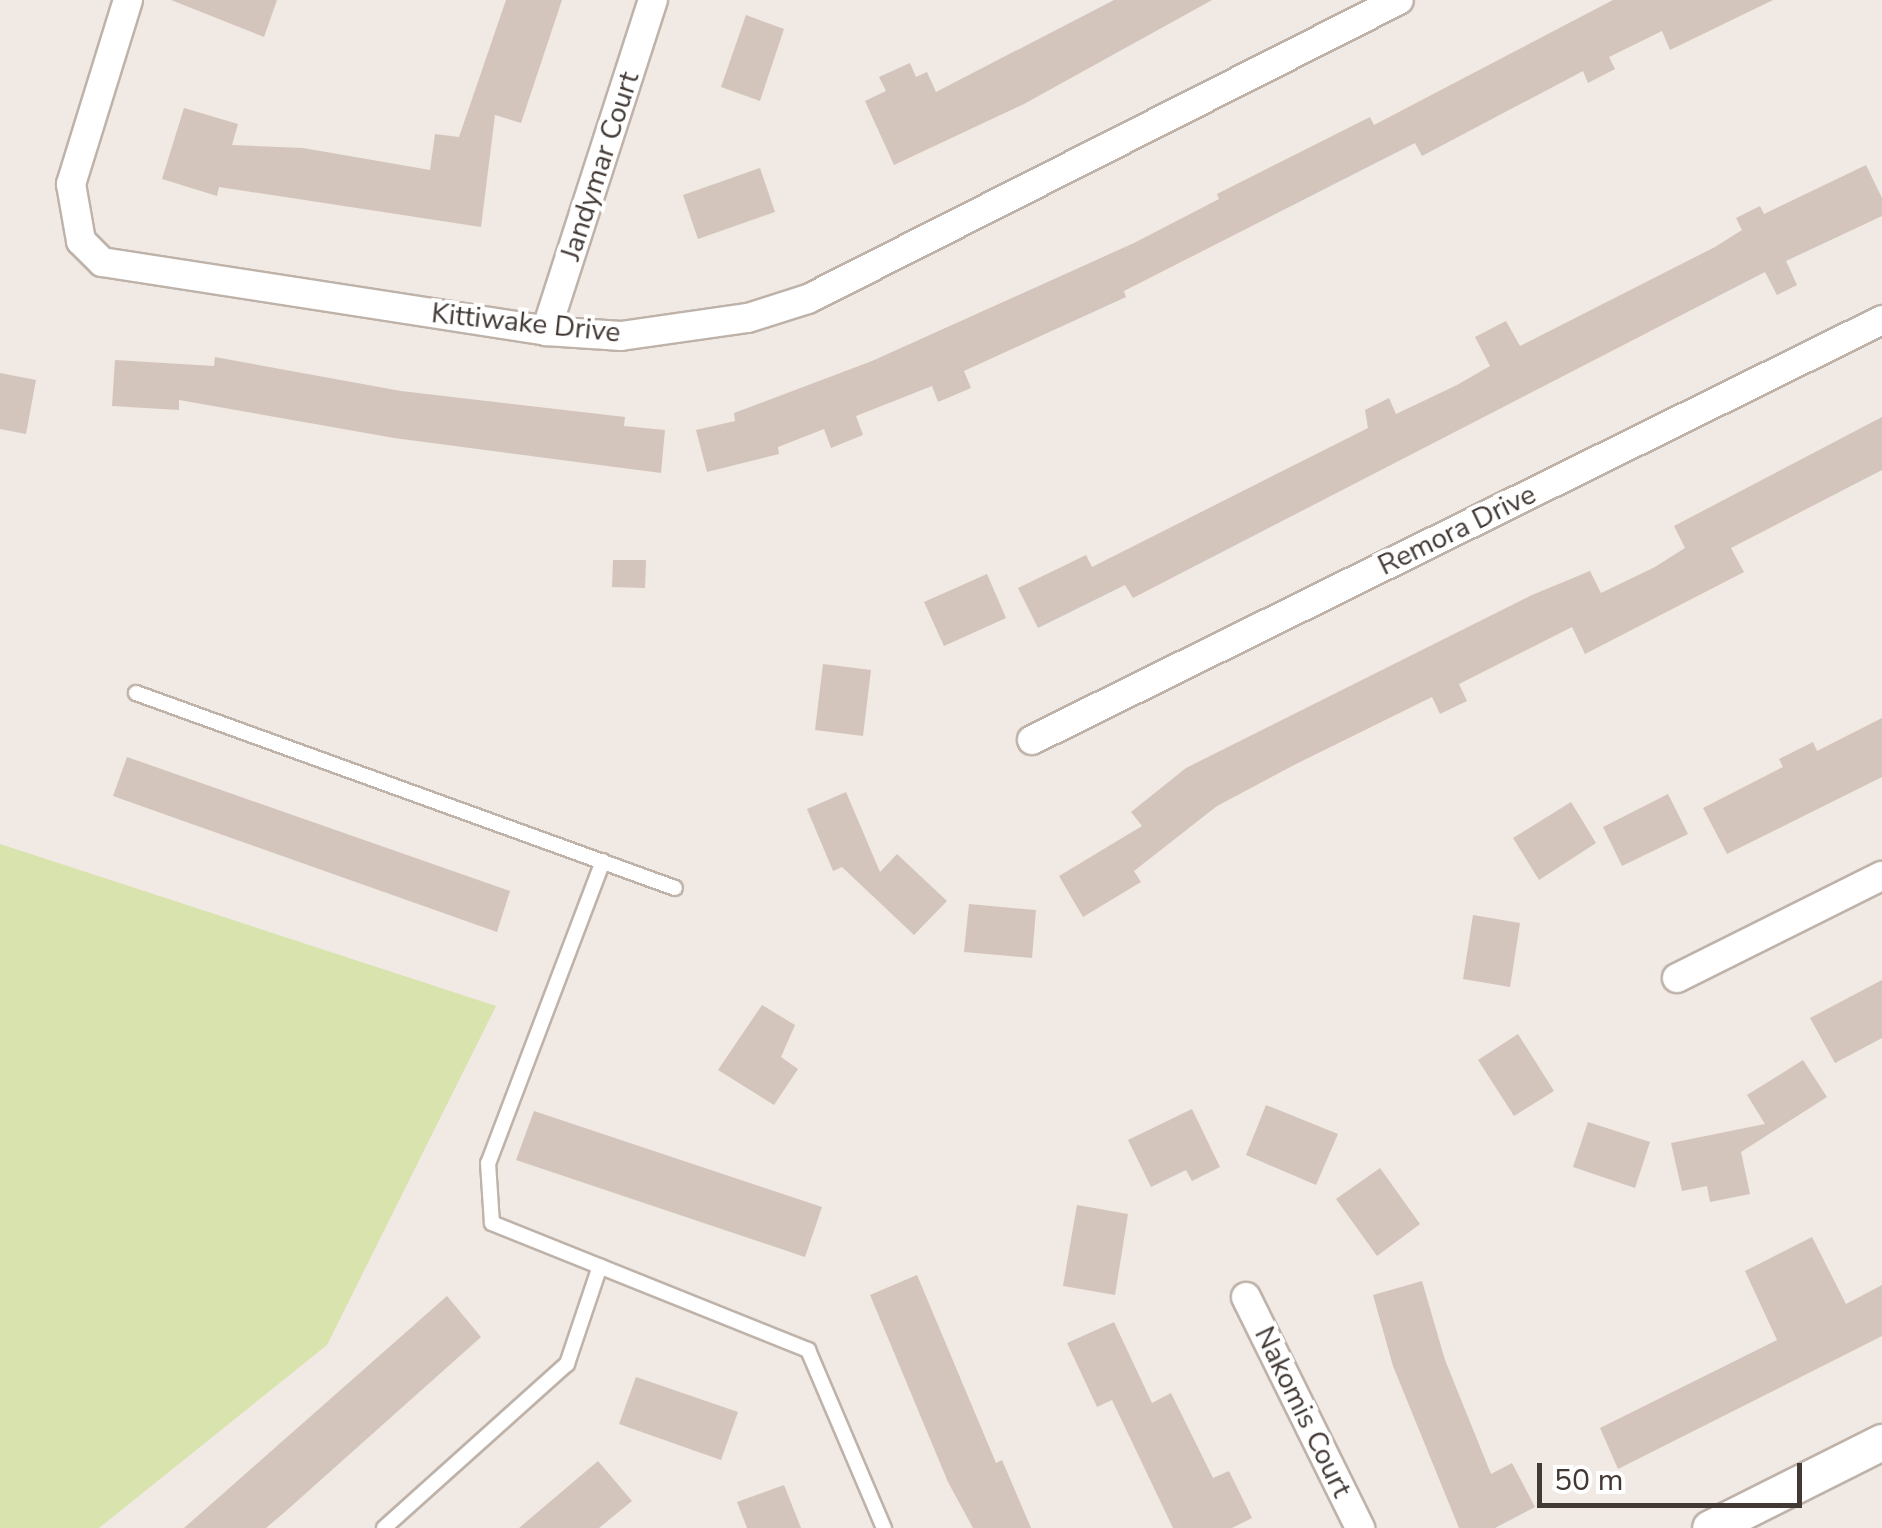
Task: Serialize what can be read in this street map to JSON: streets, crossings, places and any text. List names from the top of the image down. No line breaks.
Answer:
{"streets":{"street":["Jandymar Court","Kittiwake Drive","Remora Drive","Nakomis Court"]},"crossings":[["Jandymar Court","Kittiwake Drive"]],"scale_bar":"50 m"}
